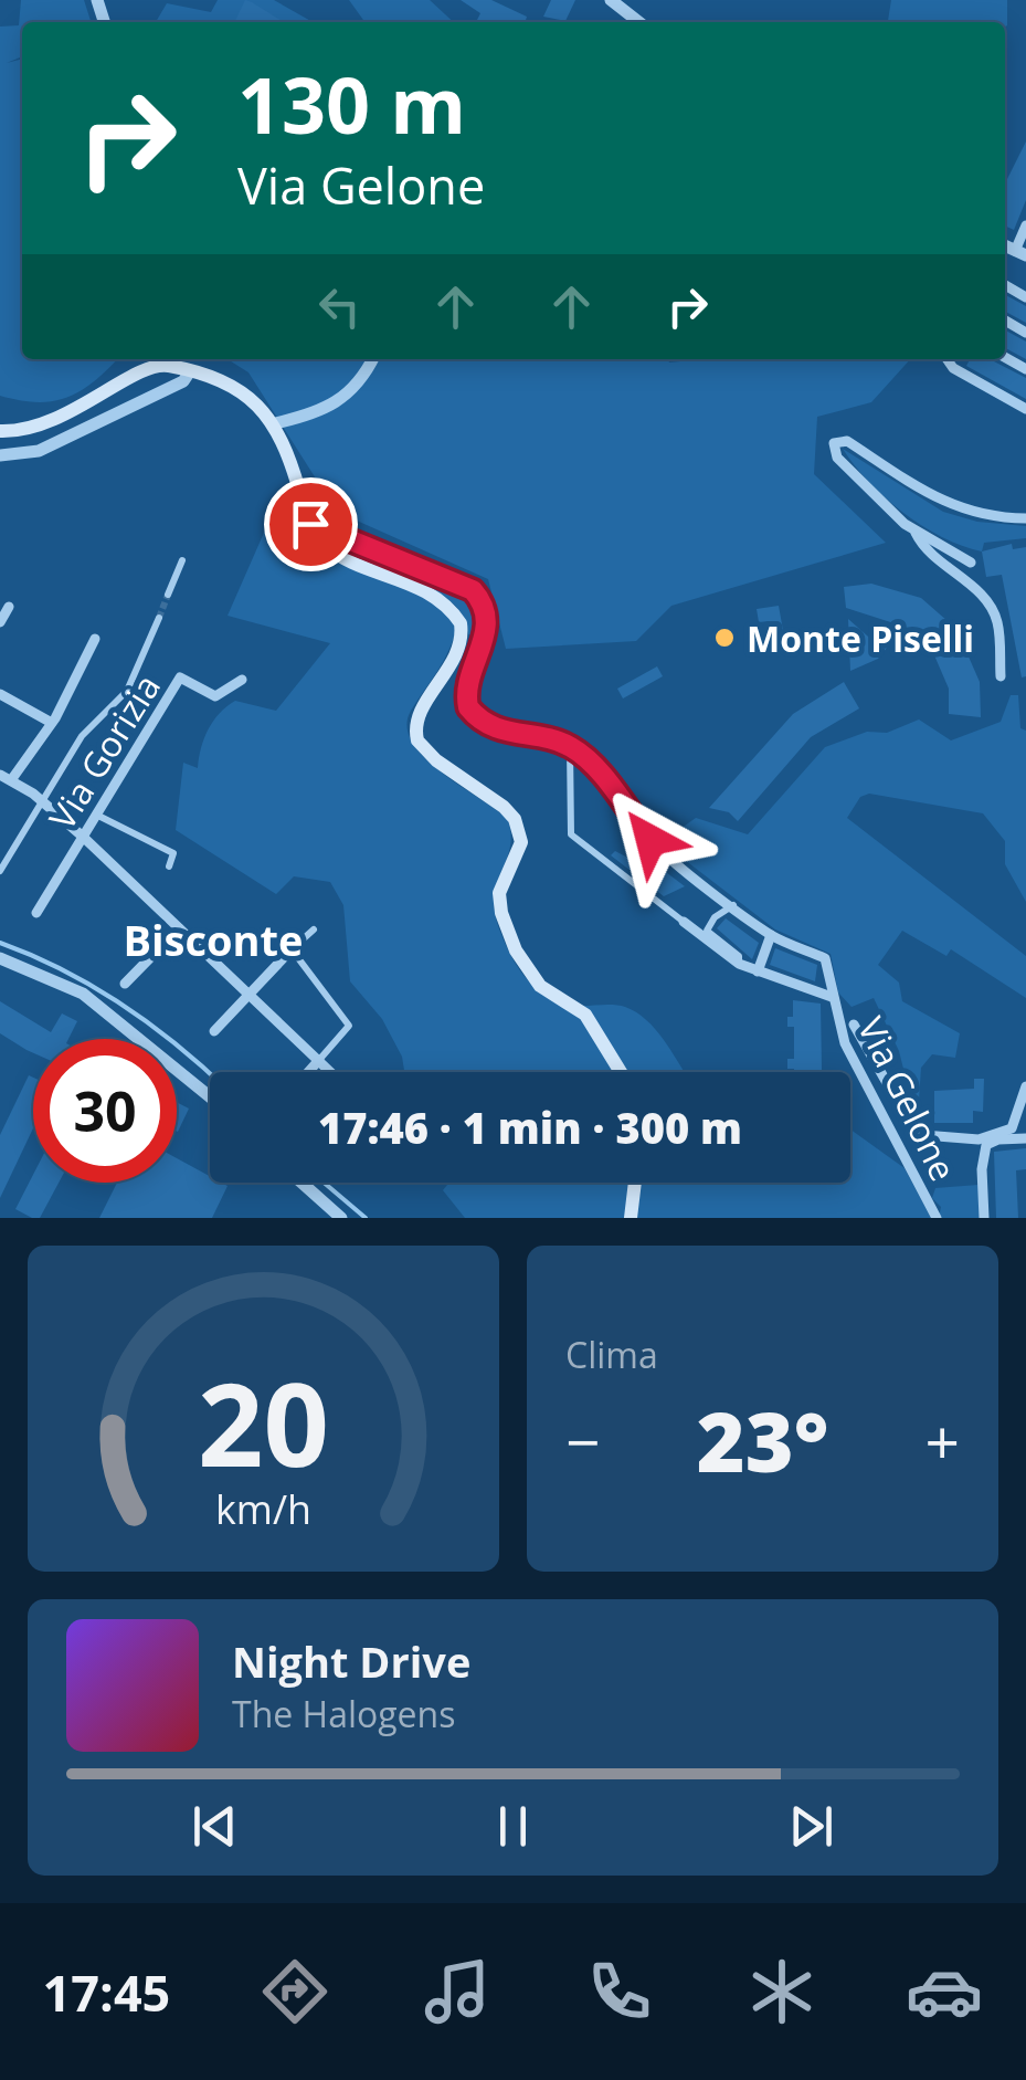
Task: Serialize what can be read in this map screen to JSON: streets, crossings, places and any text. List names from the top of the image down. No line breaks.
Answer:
{"streets":{"street":["Via Gorizia","Via Gelone"]},"districts":["Bisconte"],"places":["Monte Piselli"],"page":{"turn":["130 m","Via Gelone"],"limit":"30","trip":"17:46 · 1 min · 300 m","tile":"Clima","heat":["−","23°","+"],"song":["Night Drive","The Halogens"],"tabs":"17:45","gauge":["20","km/h"]}}
